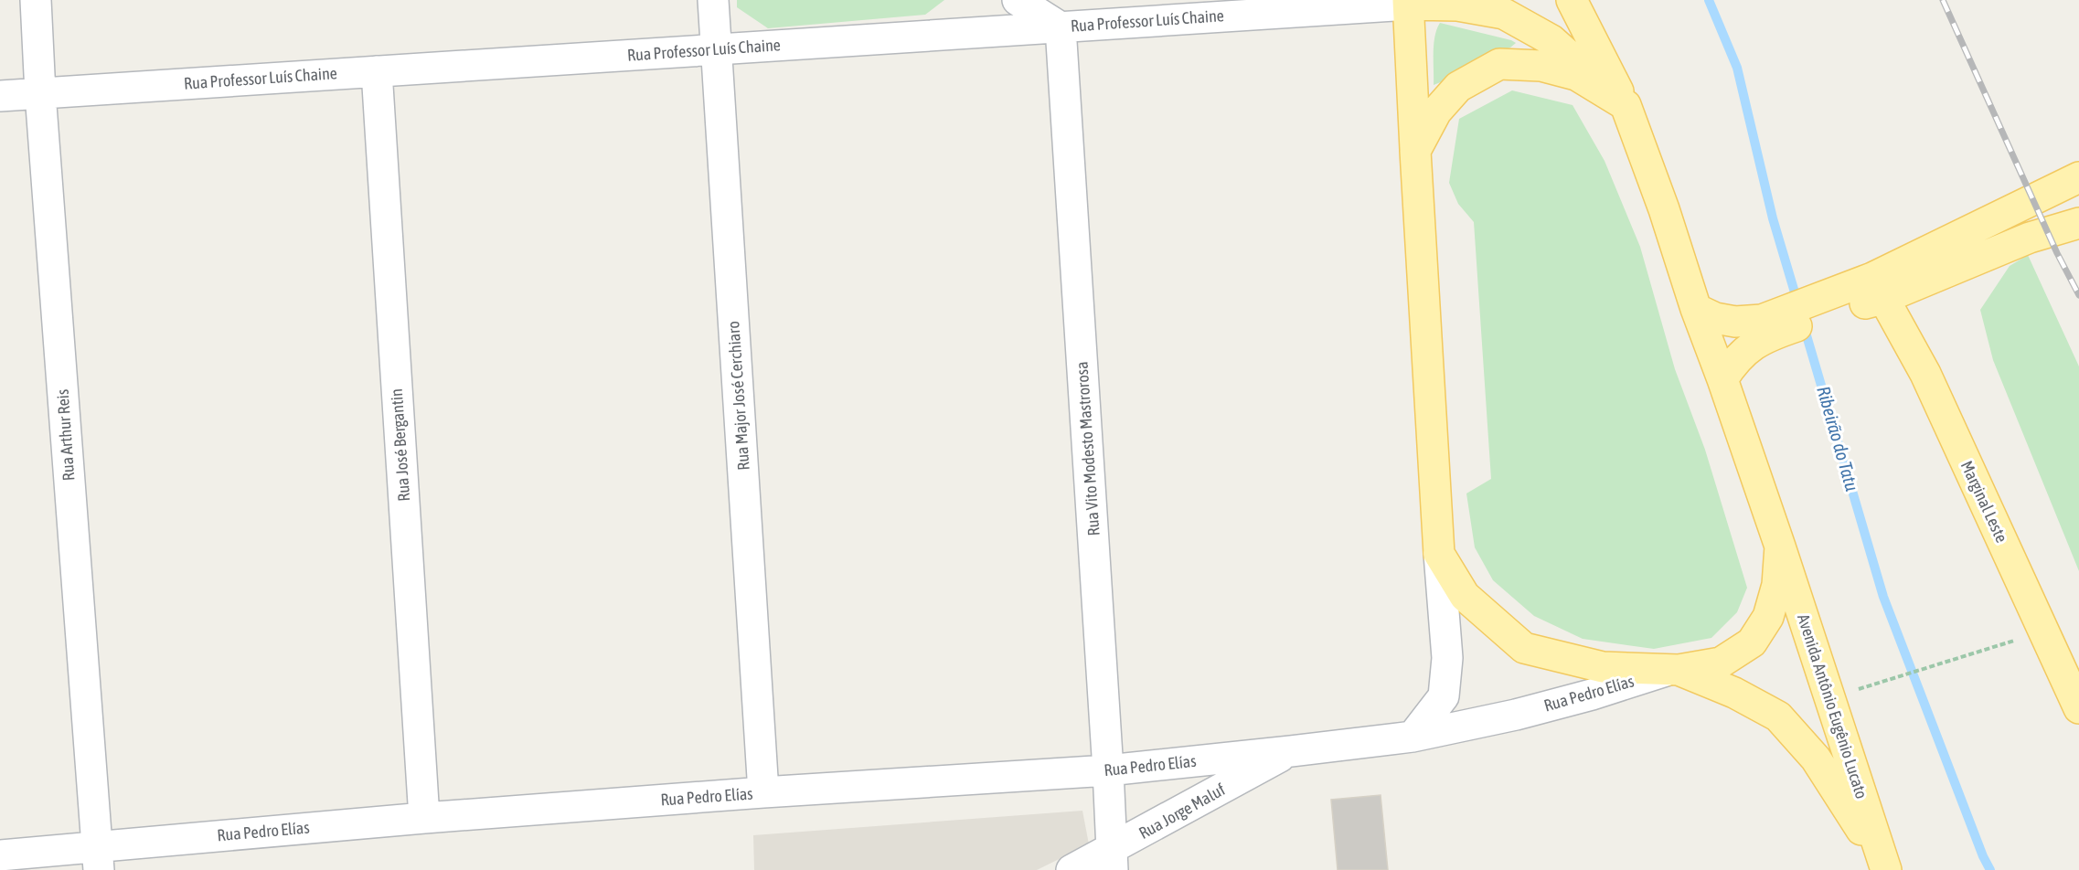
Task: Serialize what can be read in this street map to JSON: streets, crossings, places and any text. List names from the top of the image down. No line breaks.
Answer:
{"streets":{"main road":["Marginal Leste","Avenida Antônio Eugênio Lucato"],"street":["Rua Professor Luís Chaine","Rua Major José Cerchiaro","Rua Arthur Reis","Rua José Bergantin","Rua Vito Modesto Mastrorosa","Rua Pedro Elías","Rua Jorge Maluf"]},"crossings":[["Rua Professor Luís Chaine","Rua Major José Cerchiaro"],["Rua Professor Luís Chaine","Rua Arthur Reis"],["Rua Professor Luís Chaine","Rua José Bergantin"],["Rua Professor Luís Chaine","Rua Vito Modesto Mastrorosa"],["Rua Major José Cerchiaro","Rua Pedro Elías"],["Rua Arthur Reis","Rua Pedro Elías"],["Rua José Bergantin","Rua Pedro Elías"],["Rua Vito Modesto Mastrorosa","Rua Pedro Elías"],["Rua Vito Modesto Mastrorosa","Rua Jorge Maluf"],["Rua Pedro Elías","Avenida Antônio Eugênio Lucato"],["Rua Pedro Elías","Rua Jorge Maluf"]],"water":["Ribeirão do Tatu"]}
